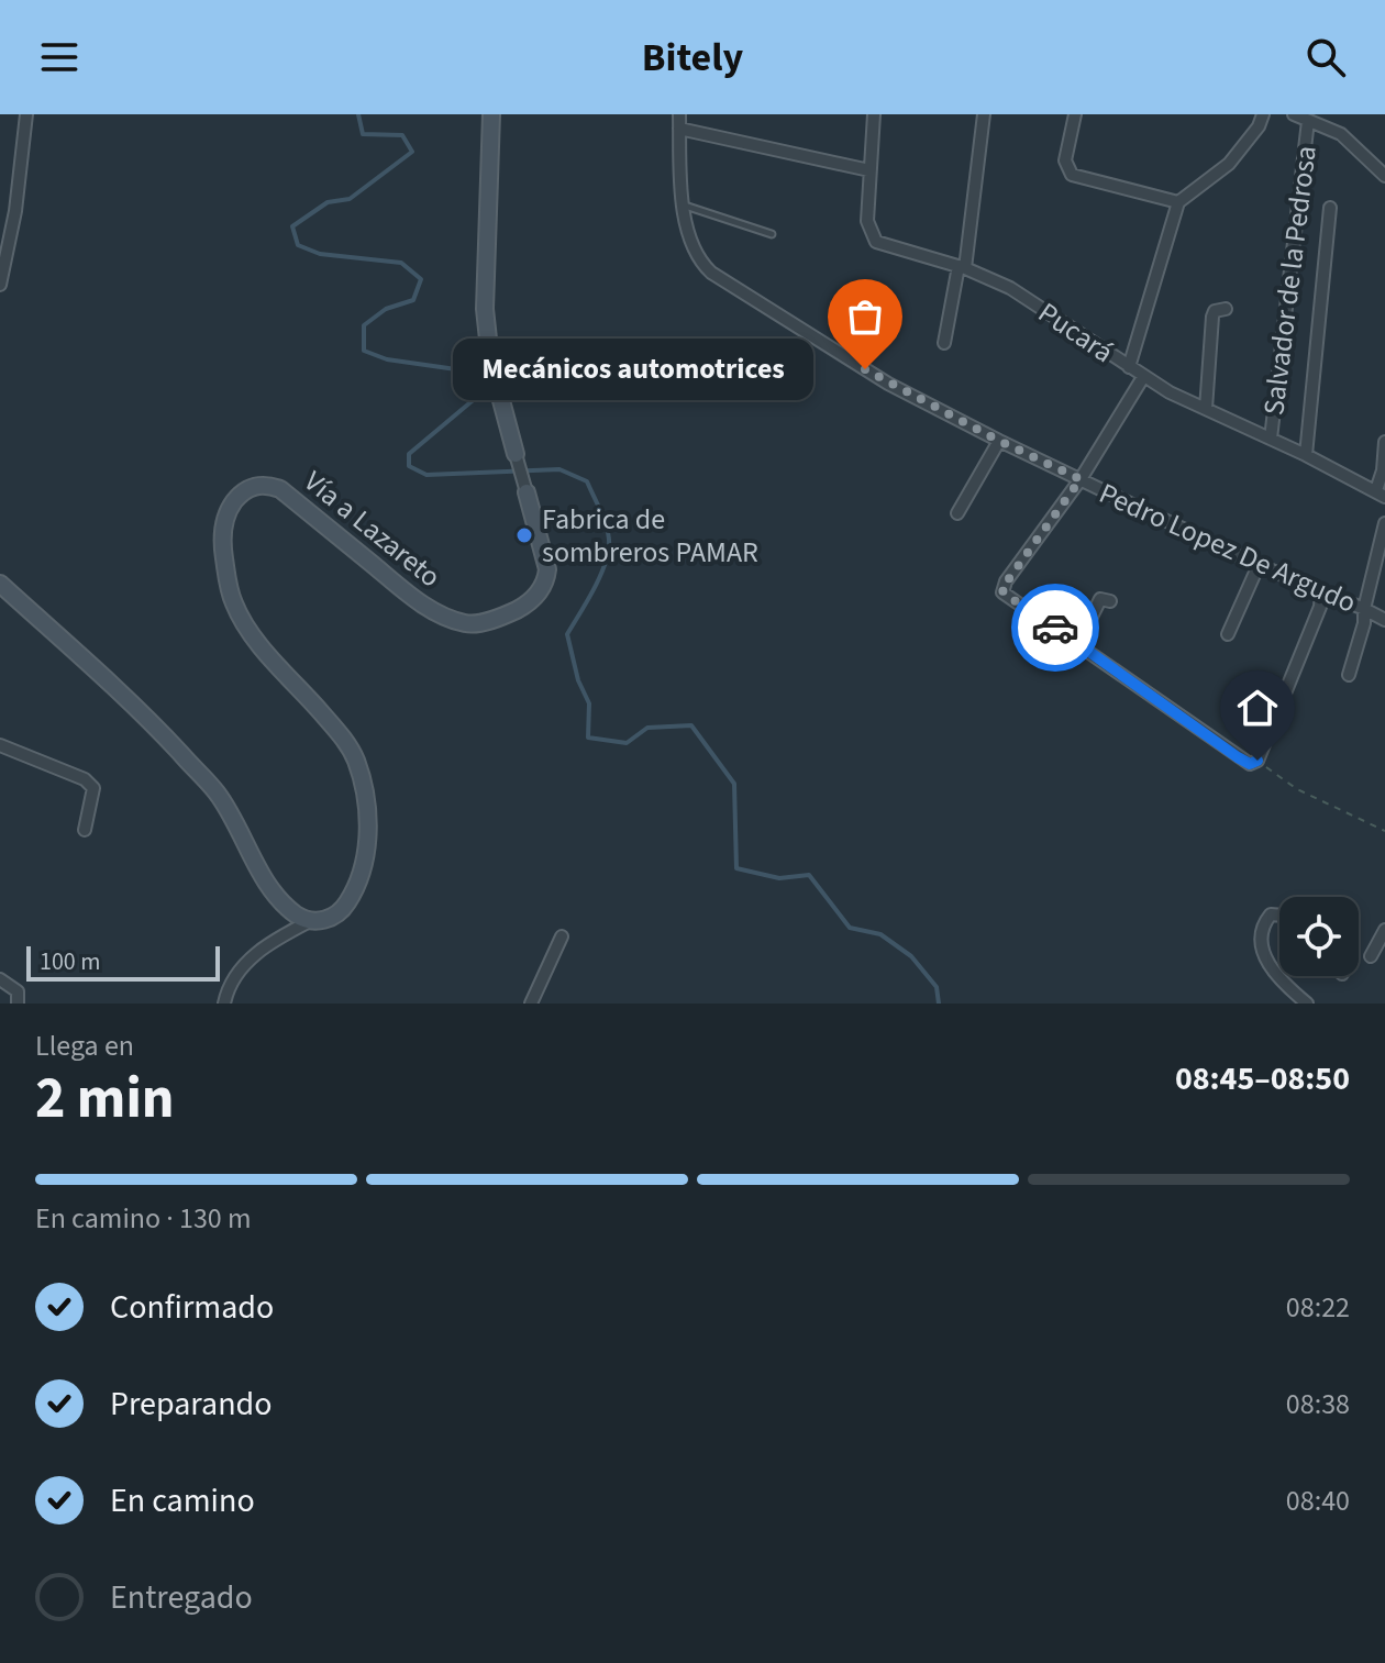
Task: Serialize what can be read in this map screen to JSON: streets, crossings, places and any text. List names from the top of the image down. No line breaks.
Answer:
{"streets":{"street":["Salvador de la Pedrosa","Pucará","Vía a Lazareto","Pedro Lopez De Argudo"]},"crossings":[["Salvador de la Pedrosa","Pucará"]],"places":["Mecánicos automotrices","Fabrica de sombreros PAMAR"],"scale_bar":"100 m","page":{"header":"Bitely","bubble":"Mecánicos automotrices","scale":"100 m","heading":["2 min","Llega en","08:45–08:50"],"bar":"En camino · 130 m","list":[["Confirmado","08:22"],["Preparando","08:38"],["En camino","08:40"],"Entregado"]}}
